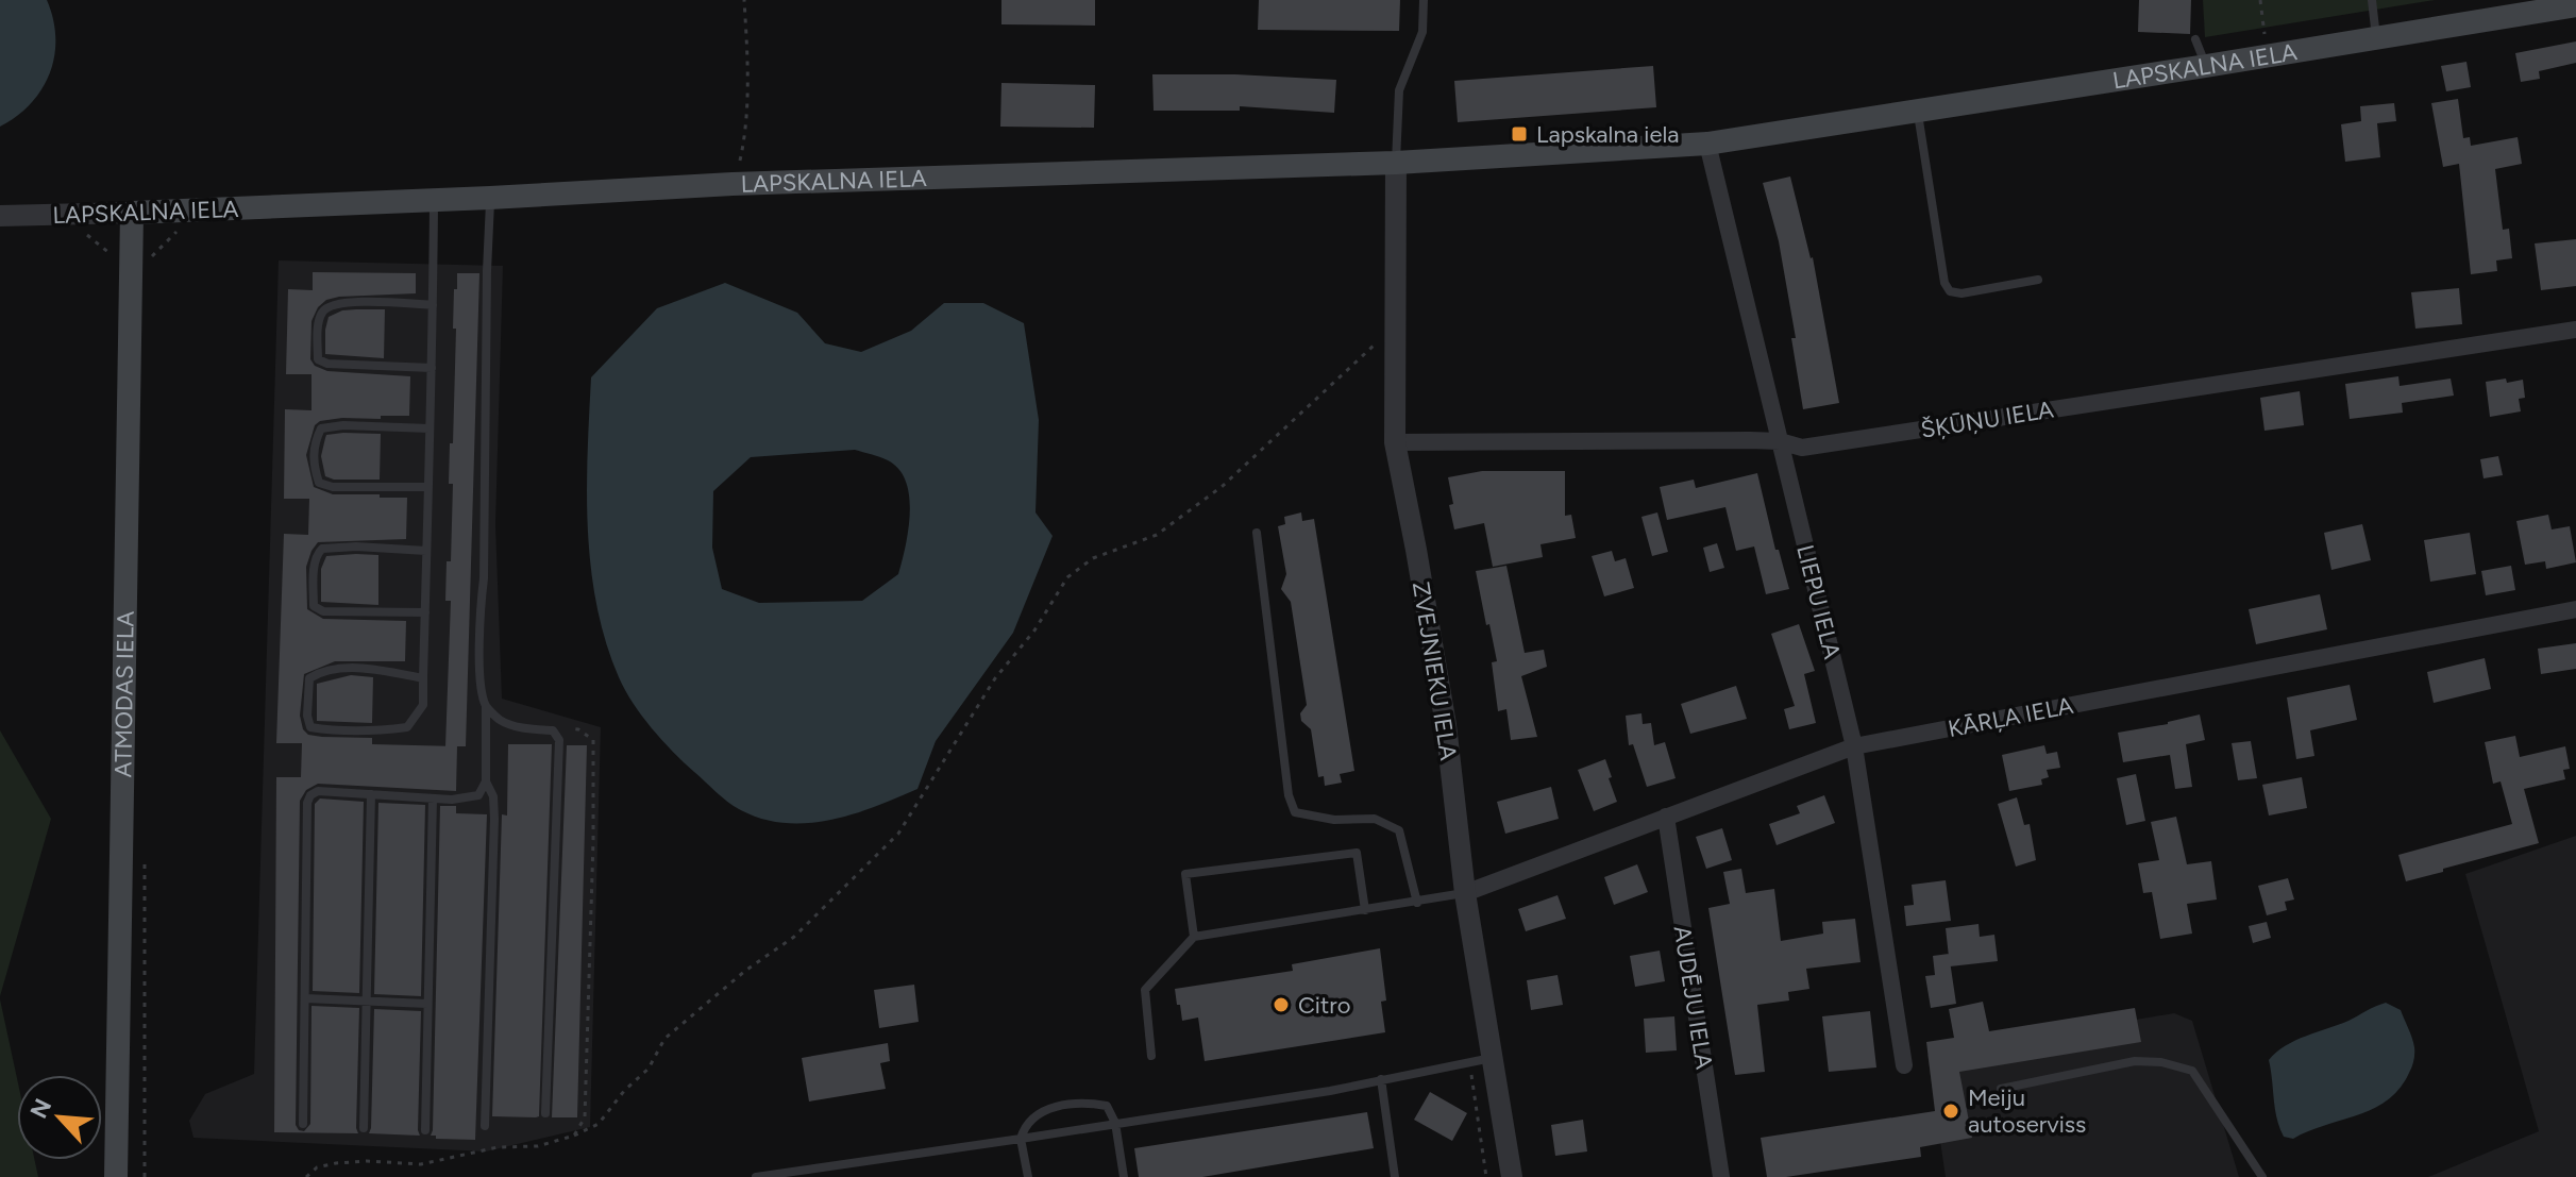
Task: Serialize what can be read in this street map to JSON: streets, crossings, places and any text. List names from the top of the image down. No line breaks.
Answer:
{"streets":{"main road":["LAPSKALNA IELA","ATMODAS IELA"],"street":["ŠĶŪŅU IELA","LIEPU IELA","ZVEJNIEKU IELA","KĀRĻA IELA","AUDĒJU IELA"]},"crossings":[["LAPSKALNA IELA","LIEPU IELA"],["LAPSKALNA IELA","ZVEJNIEKU IELA"],["LAPSKALNA IELA","ATMODAS IELA"],["ŠĶŪŅU IELA","LIEPU IELA"],["ŠĶŪŅU IELA","ZVEJNIEKU IELA"],["LIEPU IELA","KĀRĻA IELA"],["ZVEJNIEKU IELA","KĀRĻA IELA"],["KĀRĻA IELA","AUDĒJU IELA"]],"places":{"transit":["Lapskalna iela"],"other":["Citro","Meiju autoserviss"]},"north":"top left"}
